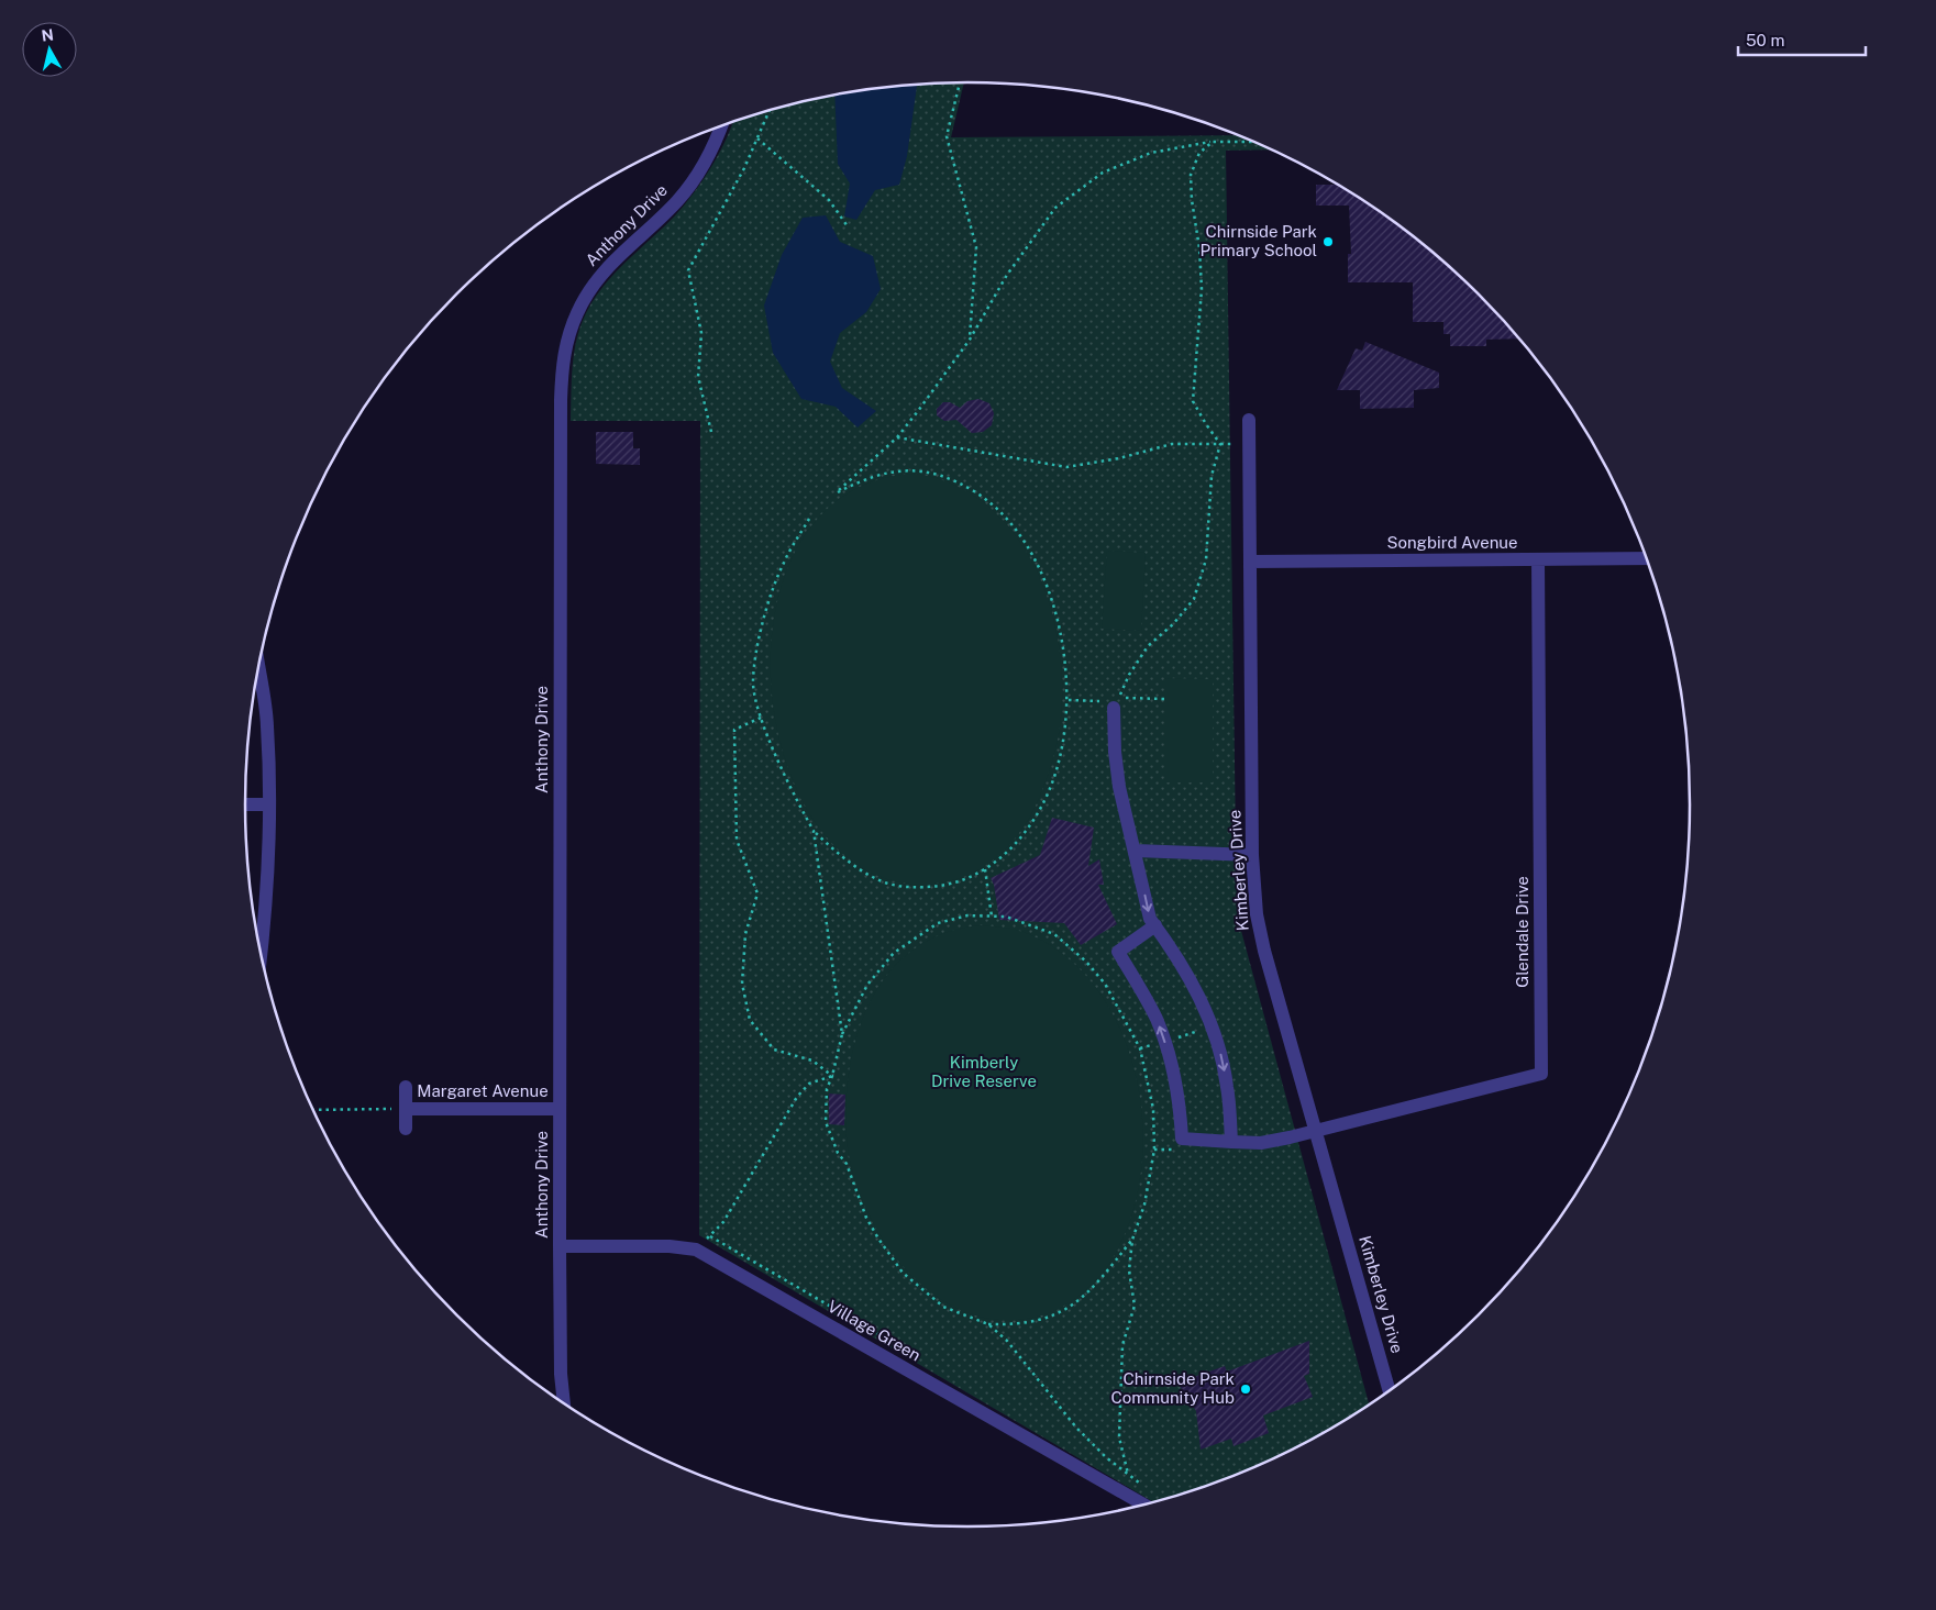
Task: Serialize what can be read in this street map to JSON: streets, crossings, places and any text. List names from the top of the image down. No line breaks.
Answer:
{"streets":{"street":["Anthony Drive","Songbird Avenue","Kimberley Drive","Glendale Drive","Margaret Avenue","Village Green"]},"crossings":[["Anthony Drive","Margaret Avenue"],["Anthony Drive","Village Green"],["Songbird Avenue","Kimberley Drive"],["Songbird Avenue","Glendale Drive"],["Kimberley Drive","Glendale Drive"]],"parks":["Kimberly Drive Reserve"],"places":["Chirnside Park Primary School","Chirnside Park Community Hub"],"scale_bar":"50 m","north":"top"}
